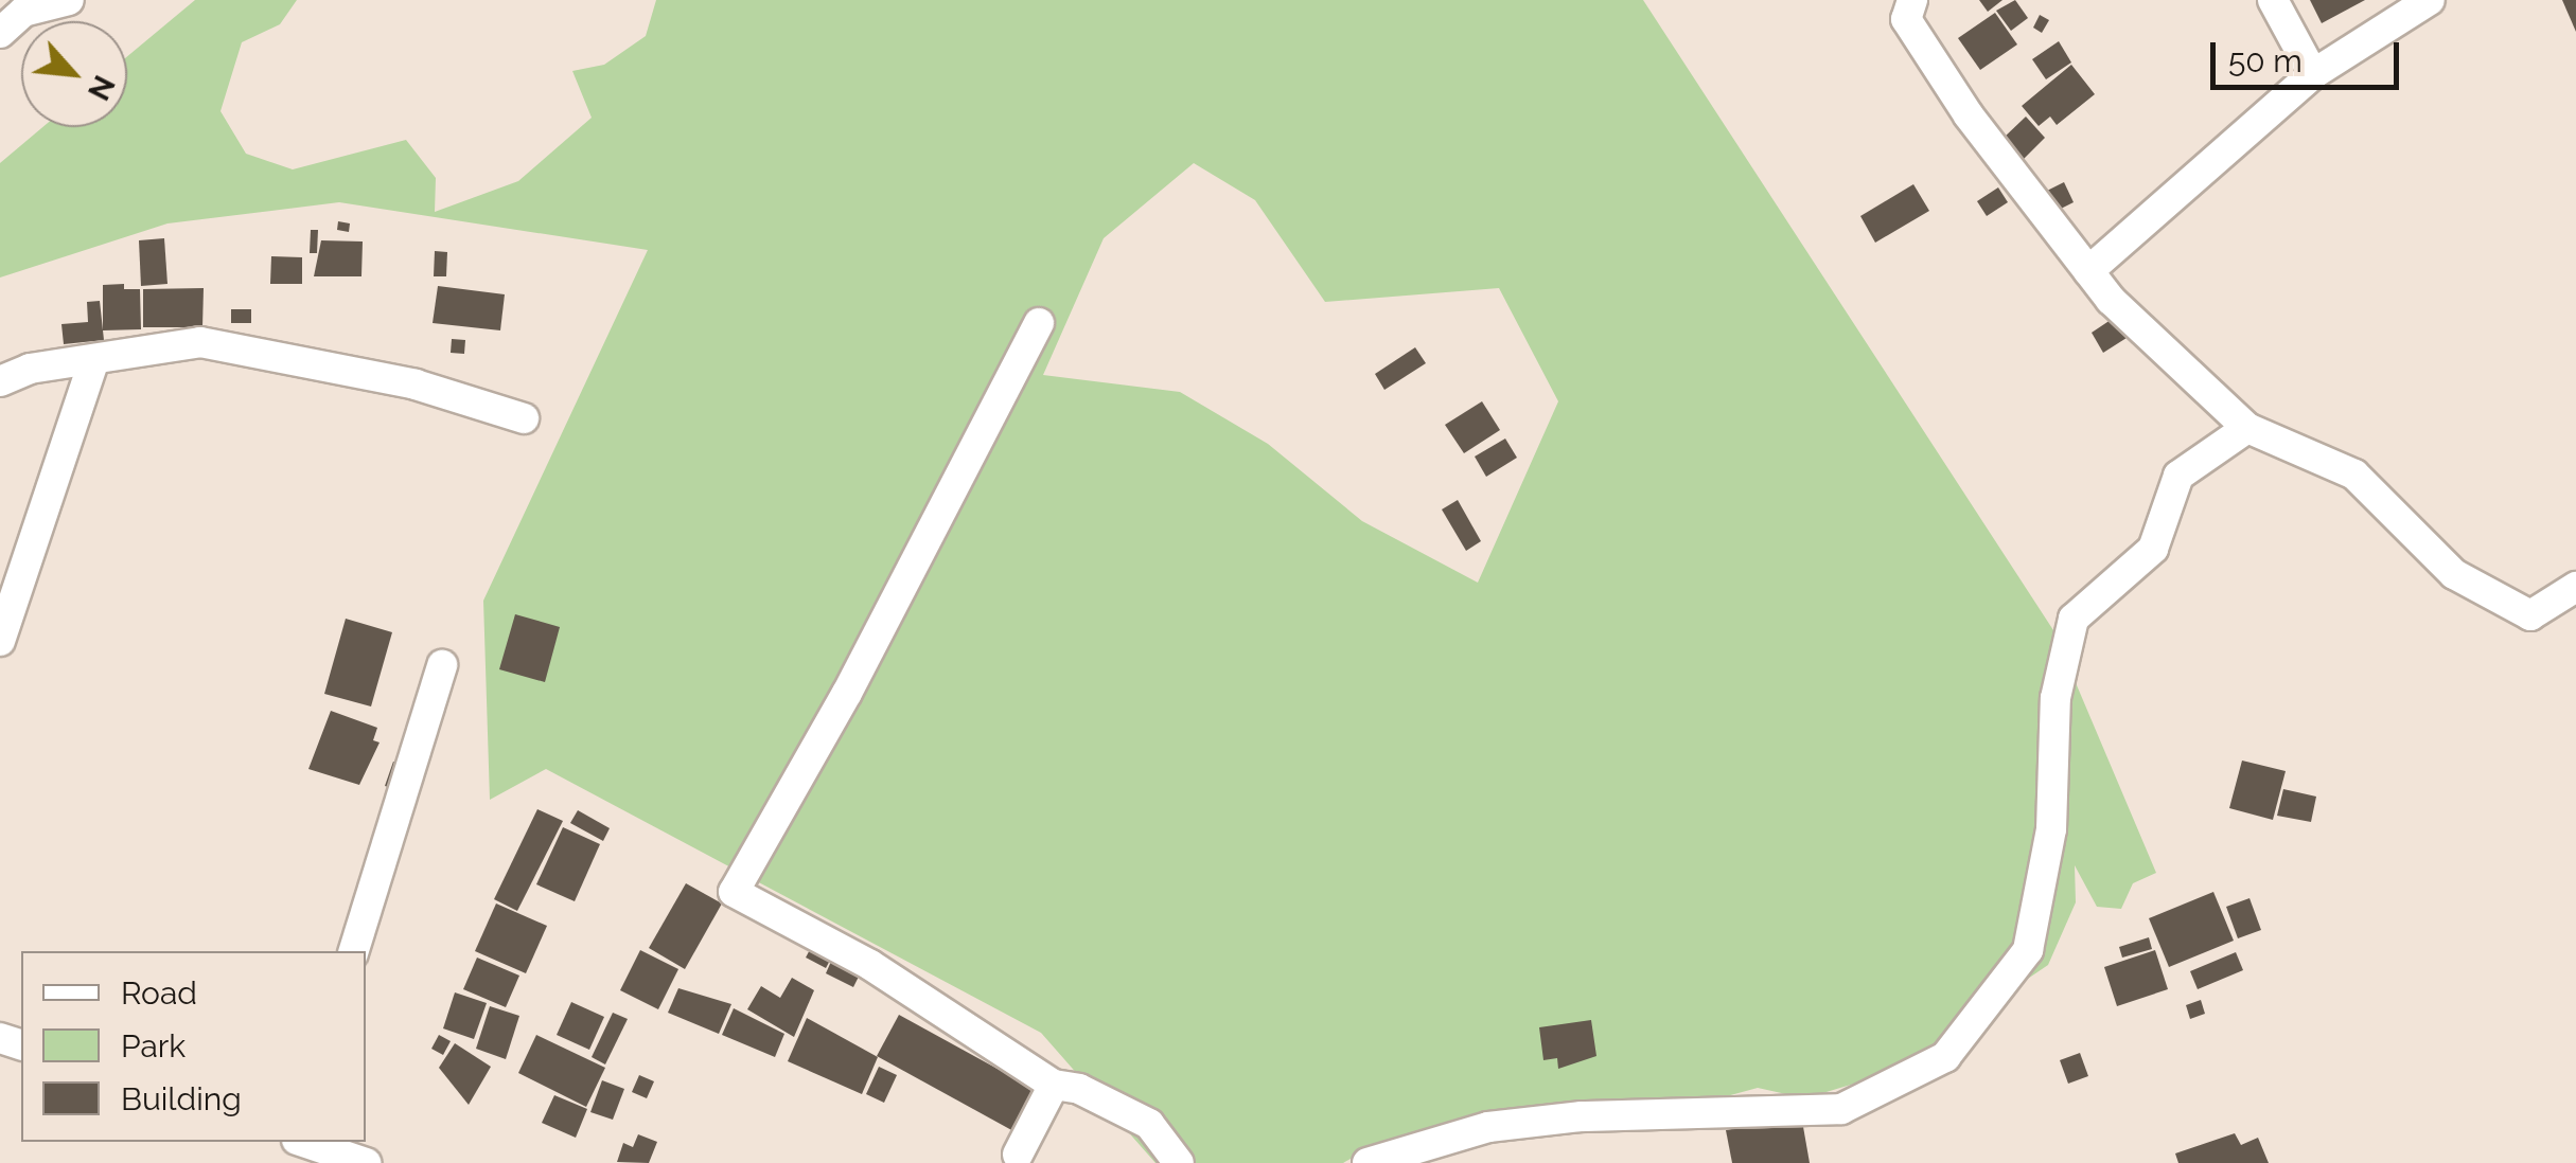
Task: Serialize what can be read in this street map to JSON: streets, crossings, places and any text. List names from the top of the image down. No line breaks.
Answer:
{"legend":["Road","Park","Building"],"scale_bar":"50 m","north":"bottom right"}
